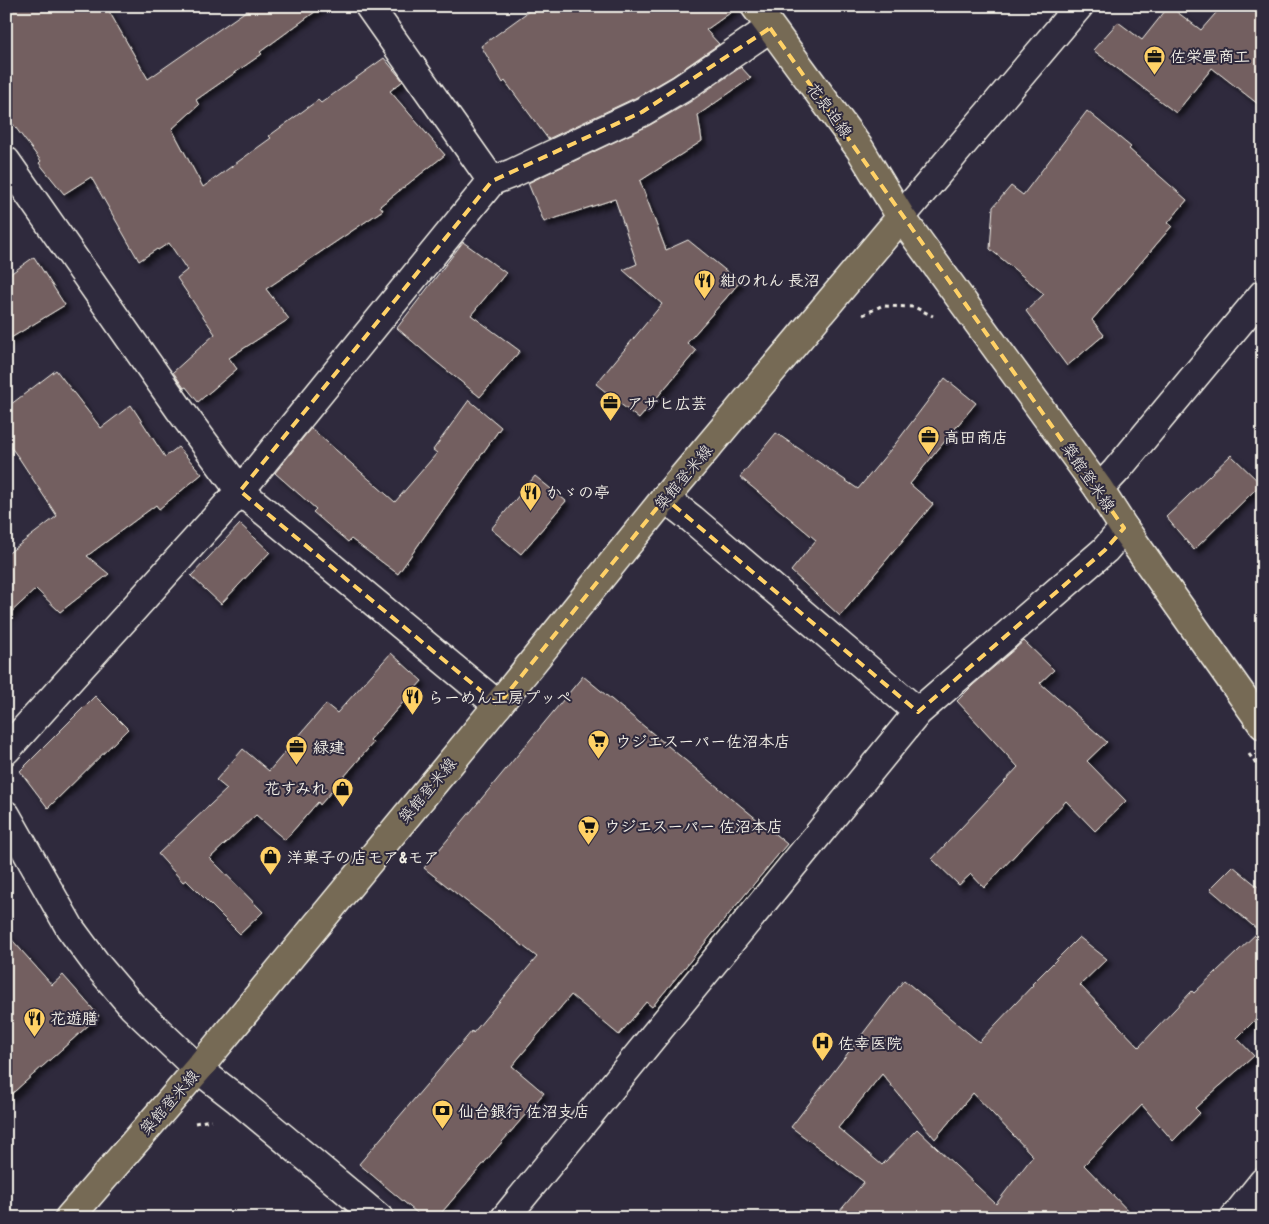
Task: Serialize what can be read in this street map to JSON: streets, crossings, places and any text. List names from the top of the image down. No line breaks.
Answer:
{"streets":{"main road":["花泉迫線","築館登米線"]},"crossings":[["花泉迫線","築館登米線"]],"places":{"office":["佐栄畳商工","アサヒ広芸","高田商店","緑建"],"restaurant":["紺のれん 長沼","かゞの亭","らーめん工房プッぺ","花遊膳"],"supermarket":["ウジエスーパー佐沼本店","ウジエスーパー 佐沼本店"],"shop":["花すみれ","洋菓子の店モア&モア"],"hospital":["佐幸医院"],"bank":["仙台銀行 佐沼支店"]}}
